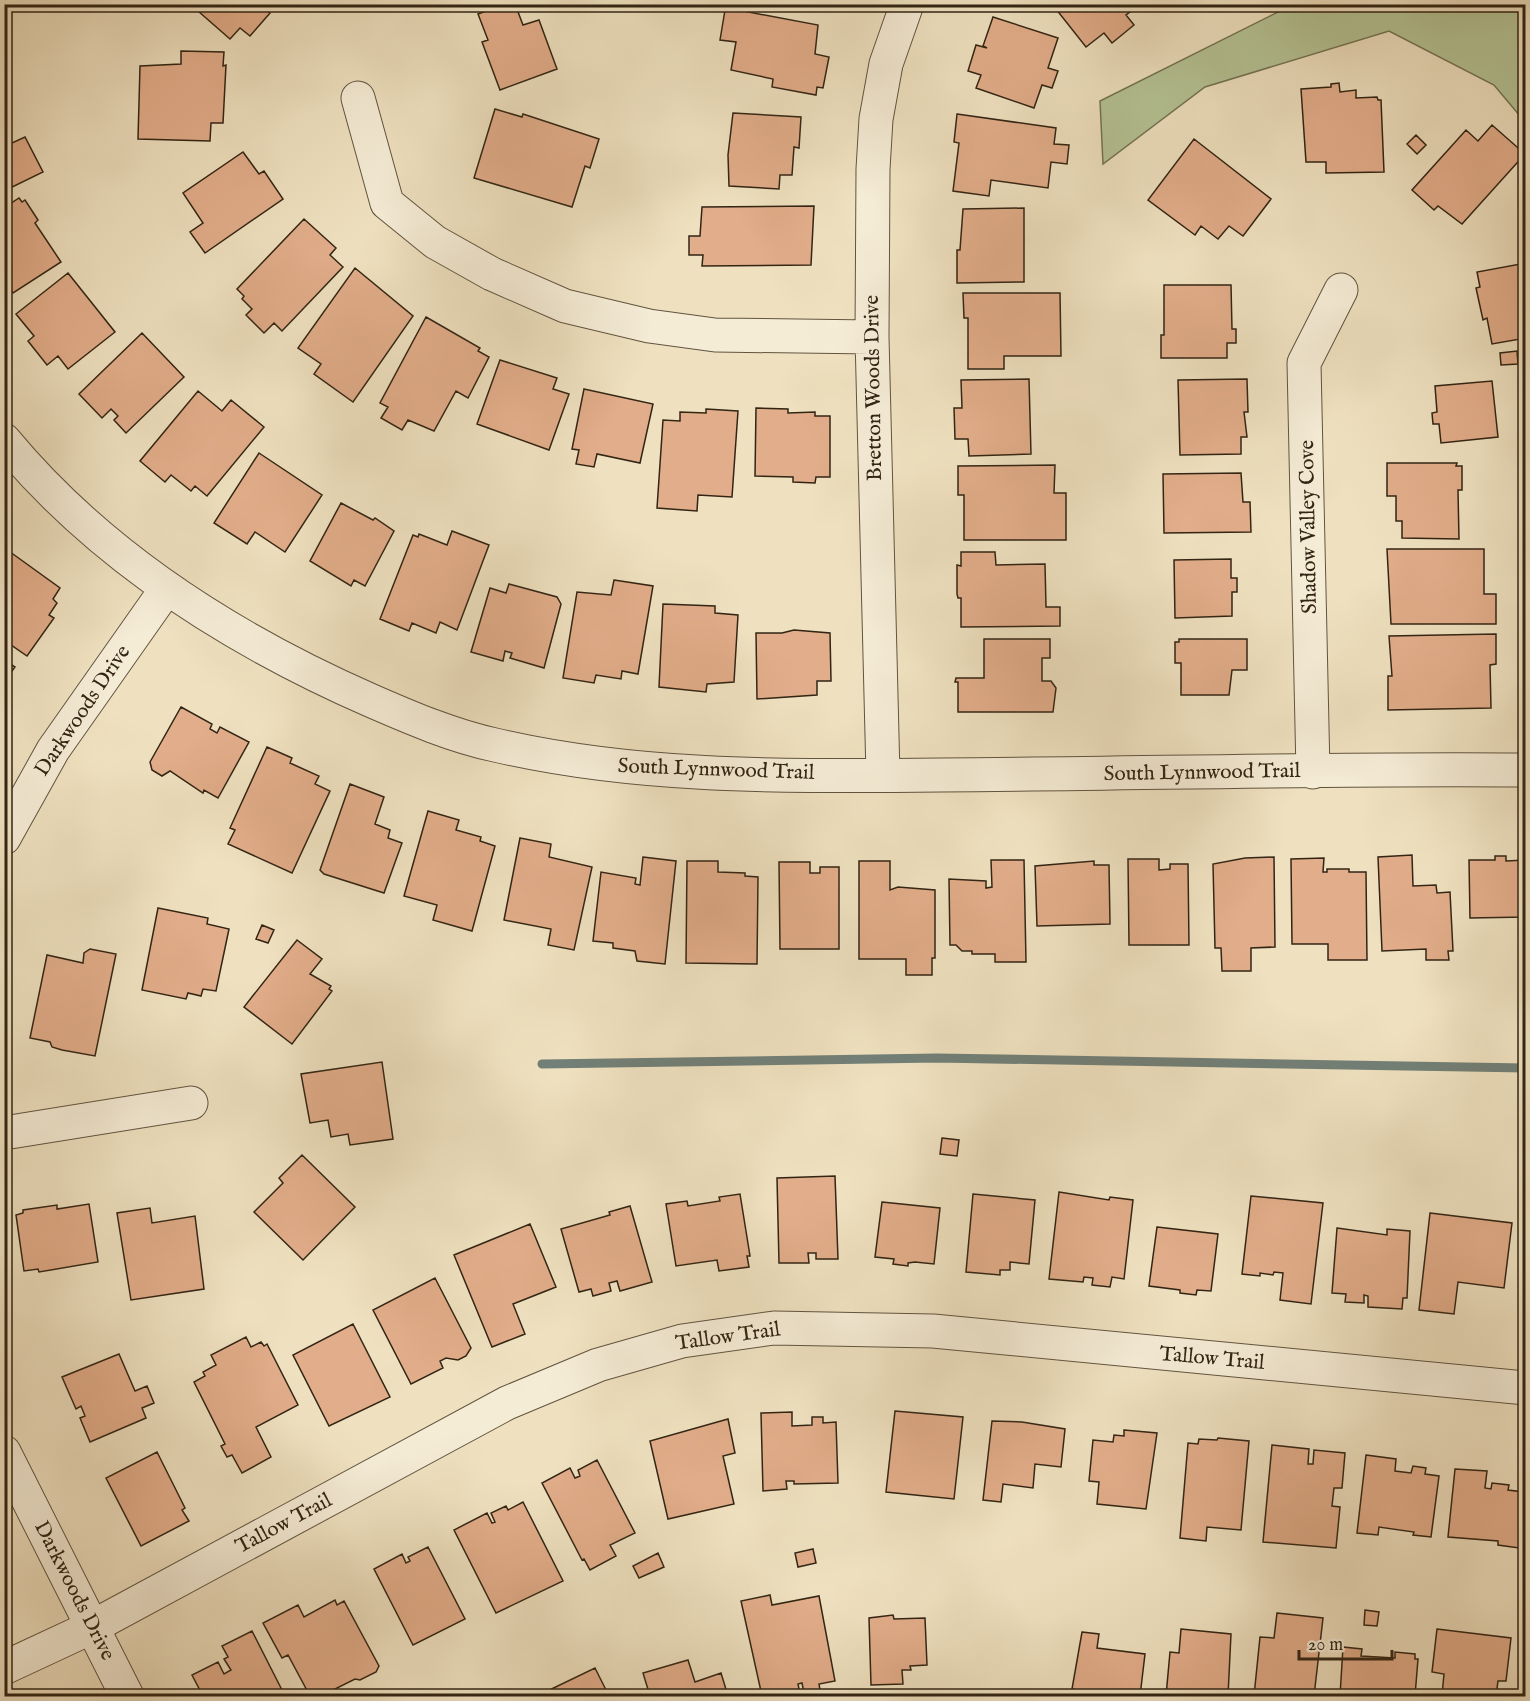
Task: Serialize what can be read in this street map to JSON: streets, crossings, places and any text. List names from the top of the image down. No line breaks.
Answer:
{"streets":{"street":["Bretton Woods Drive","Shadow Valley Cove","Darkwoods Drive","South Lynnwood Trail","Tallow Trail"]},"crossings":[["Bretton Woods Drive","South Lynnwood Trail"],["Shadow Valley Cove","South Lynnwood Trail"],["Darkwoods Drive","South Lynnwood Trail"],["Darkwoods Drive","Tallow Trail"]],"scale_bar":"20 m"}
